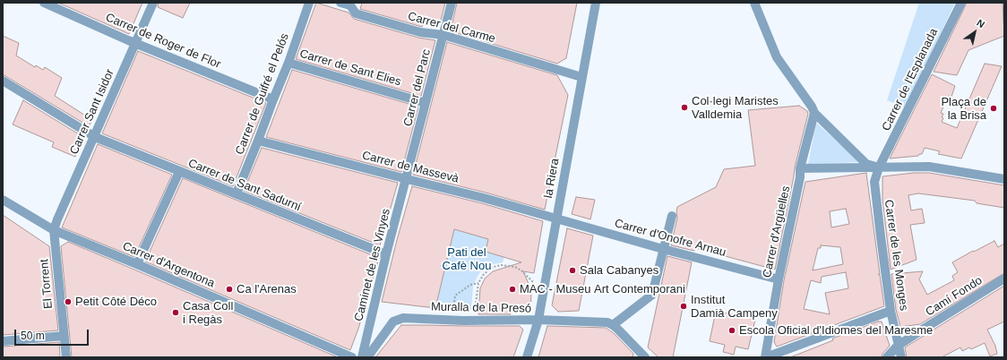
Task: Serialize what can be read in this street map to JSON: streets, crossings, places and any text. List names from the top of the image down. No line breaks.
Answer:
{"streets":{"street":["Carrer del Carme","Carrer de Roger de Flor","Carrer de Sant Elies","Carrer de l'Esplanada","Carrer del Parc","Carrer de Guifré el Pelós","Carrer Sant Isidor","Carrer de Massevà","la Riera","Carrer de Sant Sadurní","Carrer d'Argüelles","Carrer d'Onofre Arnau","Carrer de les Monges","Carrer d'Argentona","Caminet de les Vinyes","El Torrent","Camí Fondo","Muralla de la Presó"]},"crossings":[["Carrer del Carme","Carrer del Parc"],["Carrer del Carme","la Riera"],["Carrer de Roger de Flor","Carrer de Guifré el Pelós"],["Carrer de Roger de Flor","Carrer Sant Isidor"],["Carrer de Sant Elies","Carrer del Parc"],["Carrer de Sant Elies","Carrer de Guifré el Pelós"],["Carrer de l'Esplanada","Carrer de les Monges"],["Carrer del Parc","Carrer de Massevà"],["Carrer del Parc","Caminet de les Vinyes"],["Carrer de Guifré el Pelós","Carrer de Massevà"],["Carrer de Guifré el Pelós","Carrer de Sant Sadurní"],["Carrer Sant Isidor","Carrer de Sant Sadurní"],["Carrer Sant Isidor","Carrer d'Argentona"],["Carrer Sant Isidor","El Torrent"],["Carrer de Massevà","la Riera"],["Carrer de Massevà","Carrer d'Onofre Arnau"],["Carrer de Massevà","Caminet de les Vinyes"],["la Riera","Carrer d'Onofre Arnau"],["la Riera","Muralla de la Presó"],["Carrer de Sant Sadurní","Caminet de les Vinyes"],["Carrer d'Argüelles","Carrer d'Onofre Arnau"],["Carrer de les Monges","Camí Fondo"],["Carrer d'Argentona","El Torrent"]],"parks":["Pati del Cafè Nou"],"places":["Col·legi Maristes Valldemia","Plaça de la Brisa","Sala Cabanyes","Ca l'Arenas","MAC - Museu Art Contemporani","Petit Côté Déco","Institut Damià Campeny","Casa Coll i Regàs","Escola Oficial d'Idiomes del Maresme"],"scale_bar":"50 m","north":"top right"}
